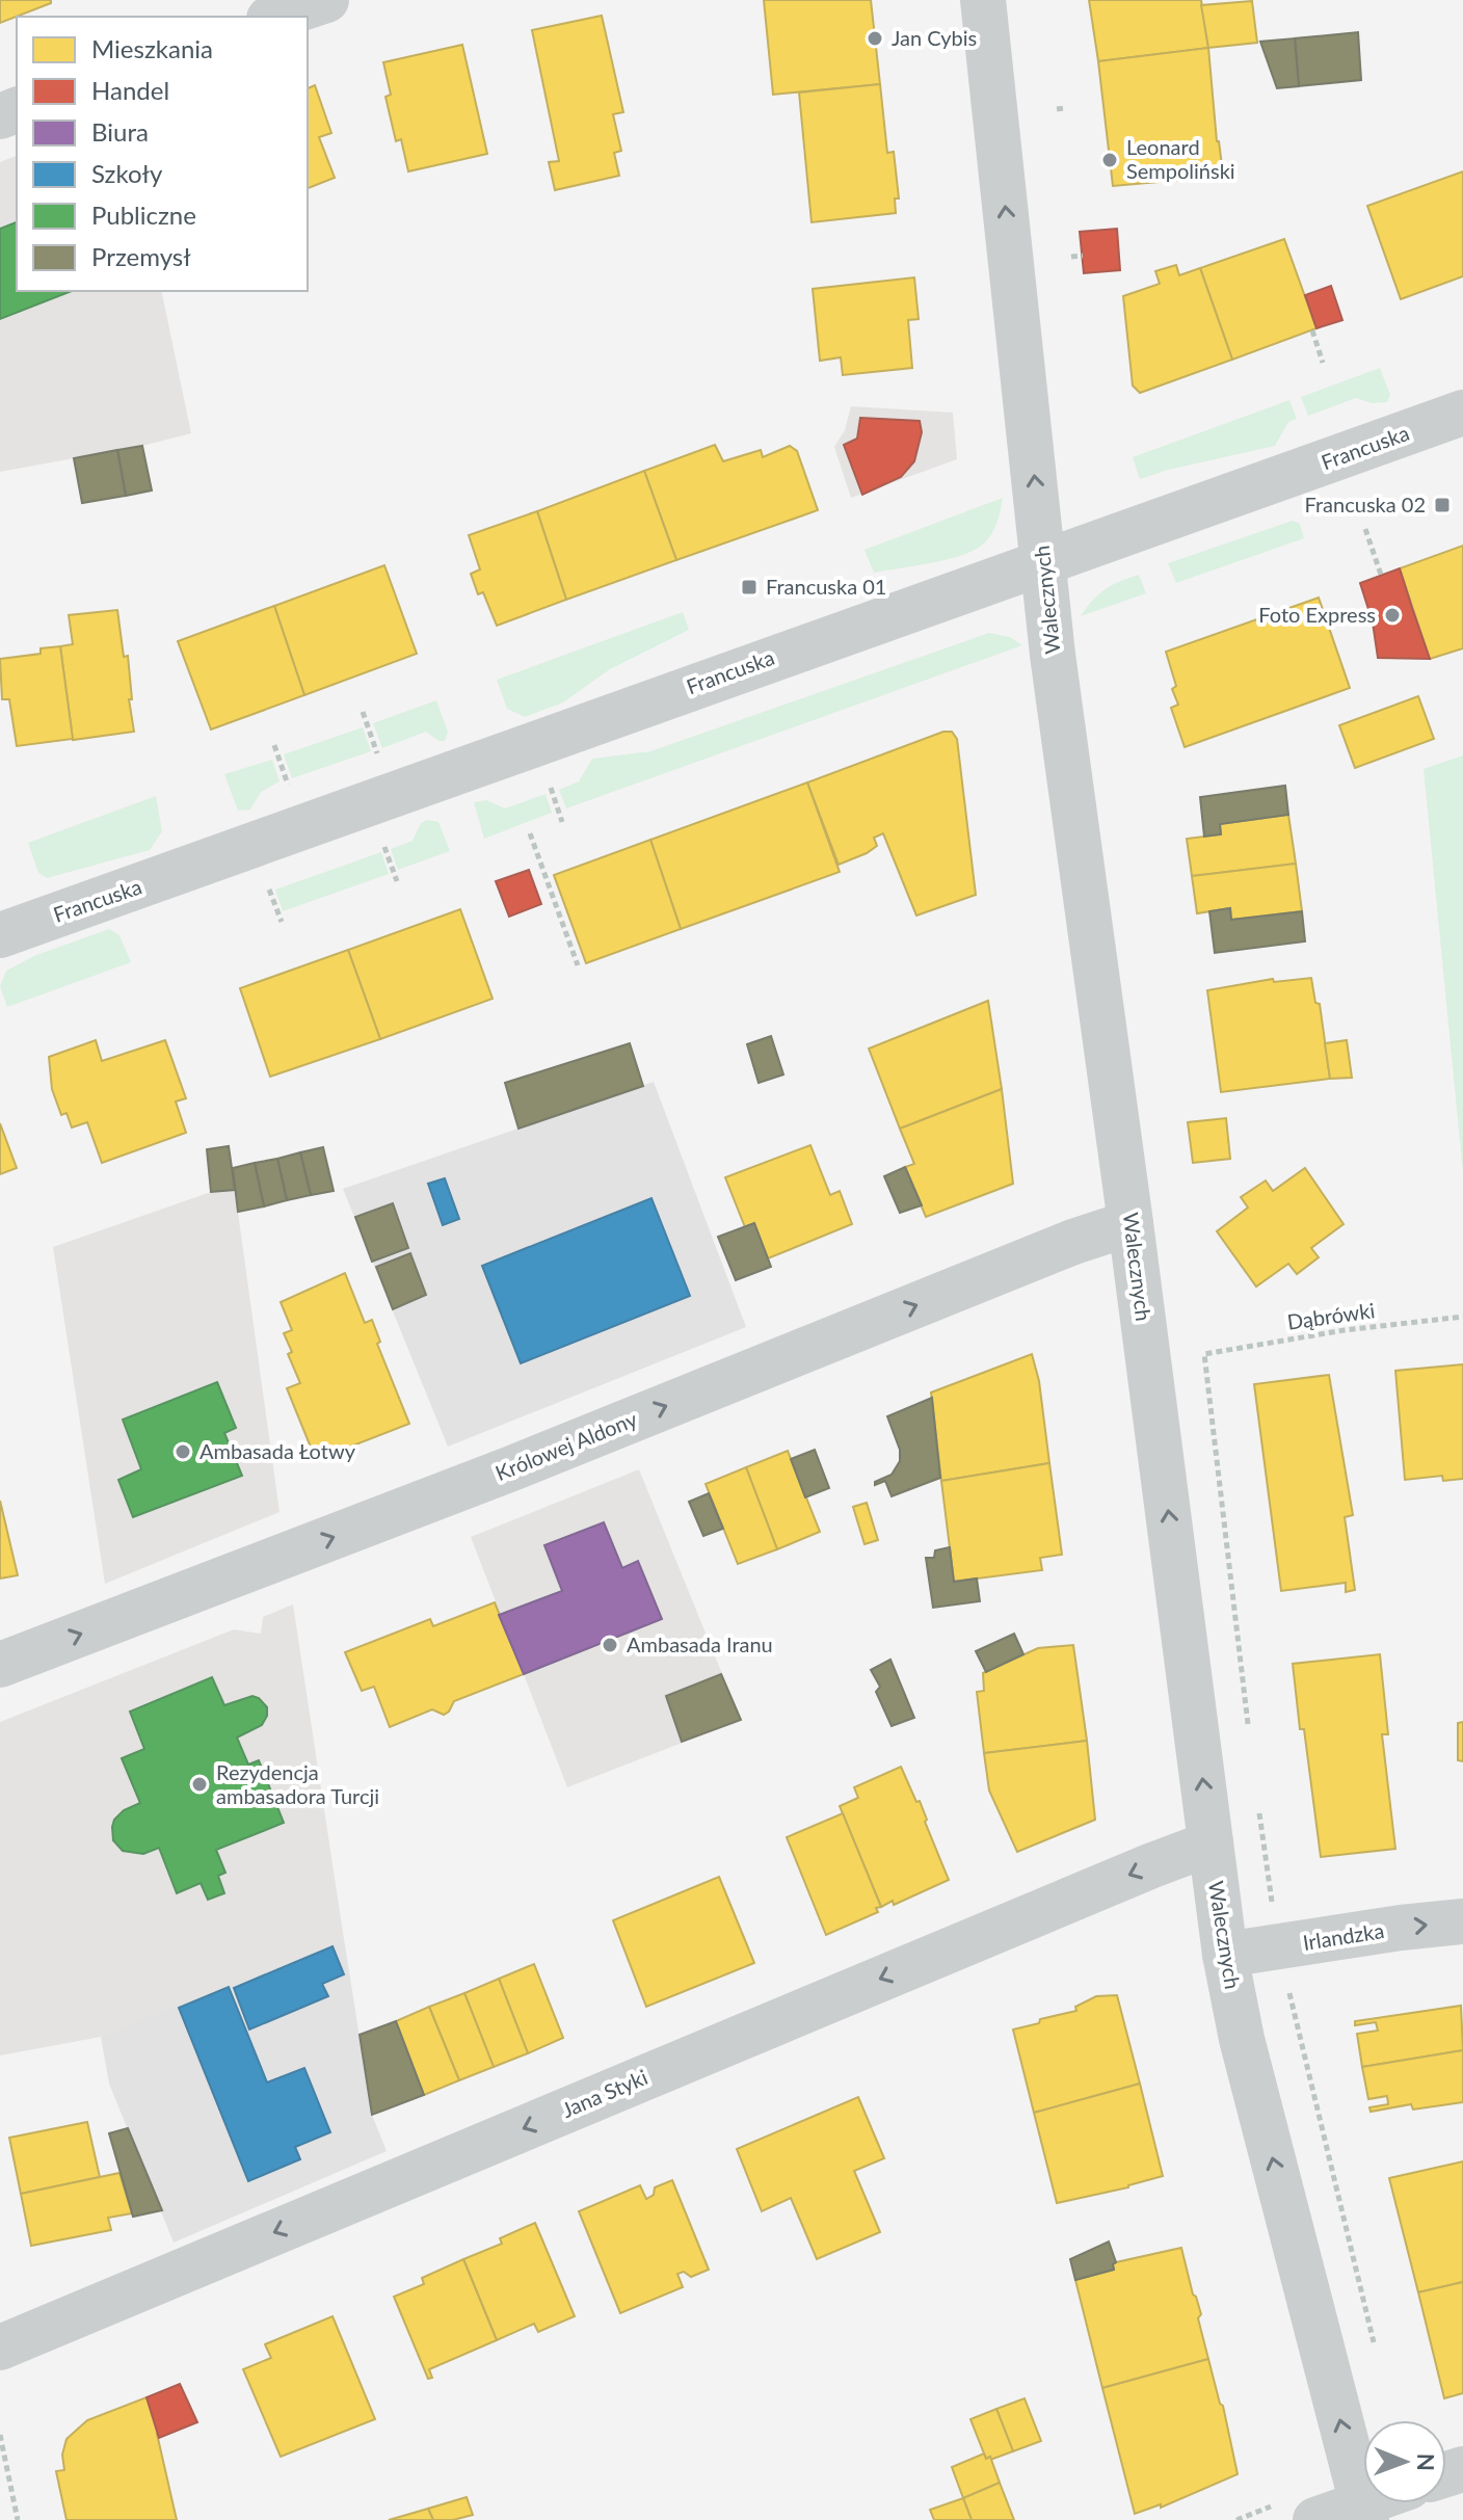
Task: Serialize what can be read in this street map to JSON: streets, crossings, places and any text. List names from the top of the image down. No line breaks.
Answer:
{"streets":{"street":["Francuska","Walecznych","Królowej Aldony","Irlandzka","Jana Styki"],"path":["Dąbrówki"]},"crossings":[["Francuska","Walecznych"],["Walecznych","Królowej Aldony"],["Walecznych","Irlandzka"],["Walecznych","Jana Styki"]],"one_way":["Walecznych","Królowej Aldony","Irlandzka","Jana Styki"],"places":{"other":["Jan Cybis","Leonard Sempoliński","Foto Express","Ambasada Łotwy","Ambasada Iranu","Rezydencja ambasadora Turcji"],"transit":["Francuska 02","Francuska 01"]},"legend":["Mieszkania","Handel","Biura","Szkoły","Publiczne","Przemysł"],"north":"right"}
